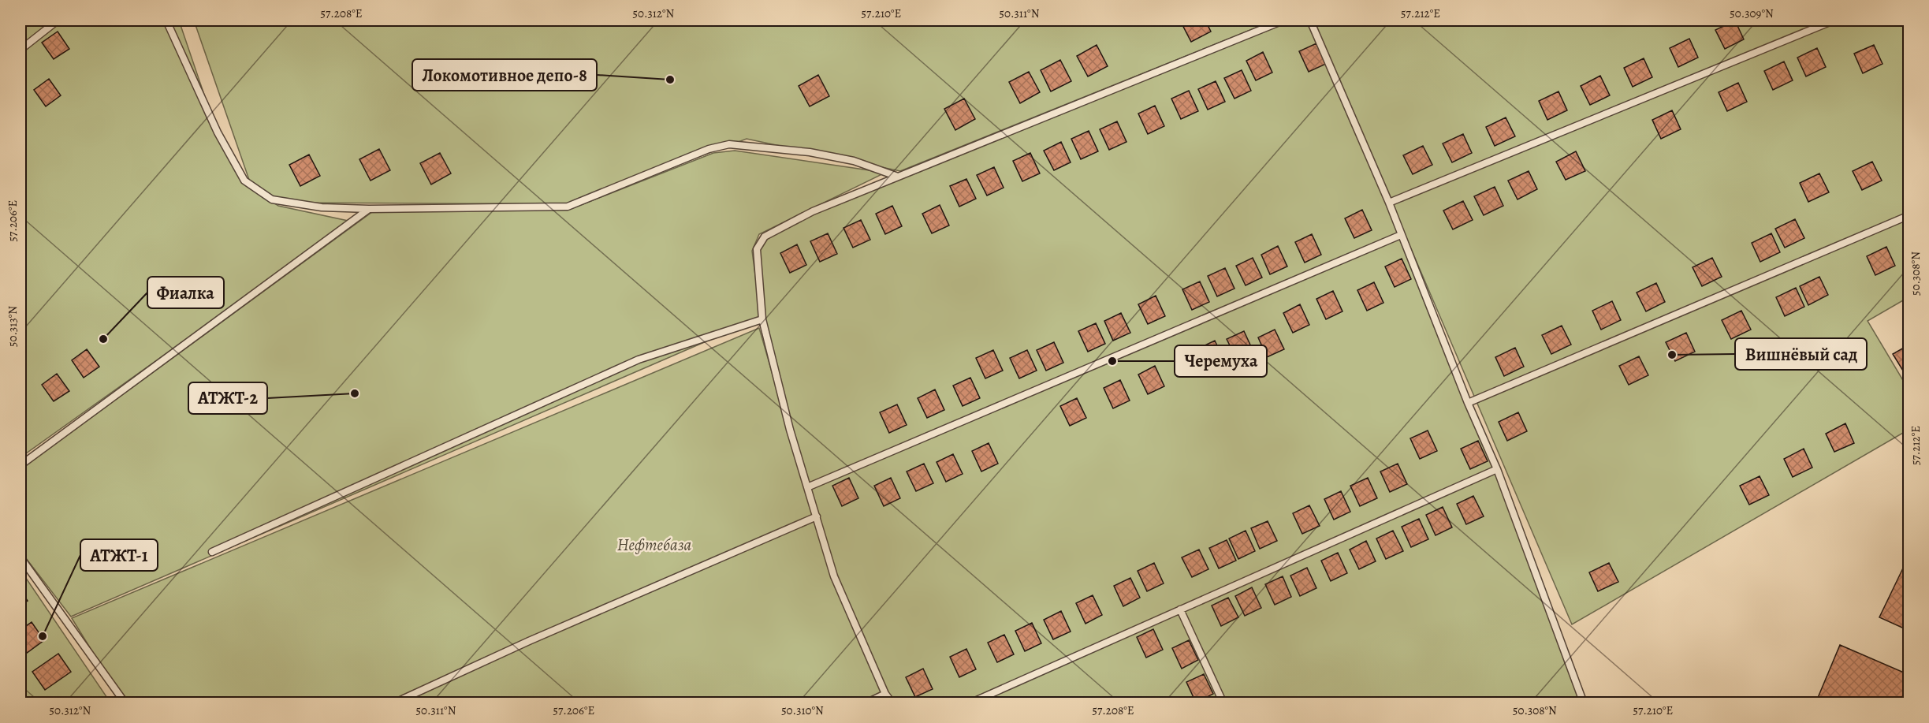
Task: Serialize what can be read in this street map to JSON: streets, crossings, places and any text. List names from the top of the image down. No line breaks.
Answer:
{"parks":["Нефтебаза"],"places":["Локомотивное депо-8","Фиалка","Вишнёвый сад","Черемуха","АТЖТ-2","АТЖТ-1"],"coordinates":["57.208°E","50.312°N","57.210°E","50.311°N","57.212°E","50.309°N","57.206°E","50.308°N","50.313°N","50.310°N"]}
